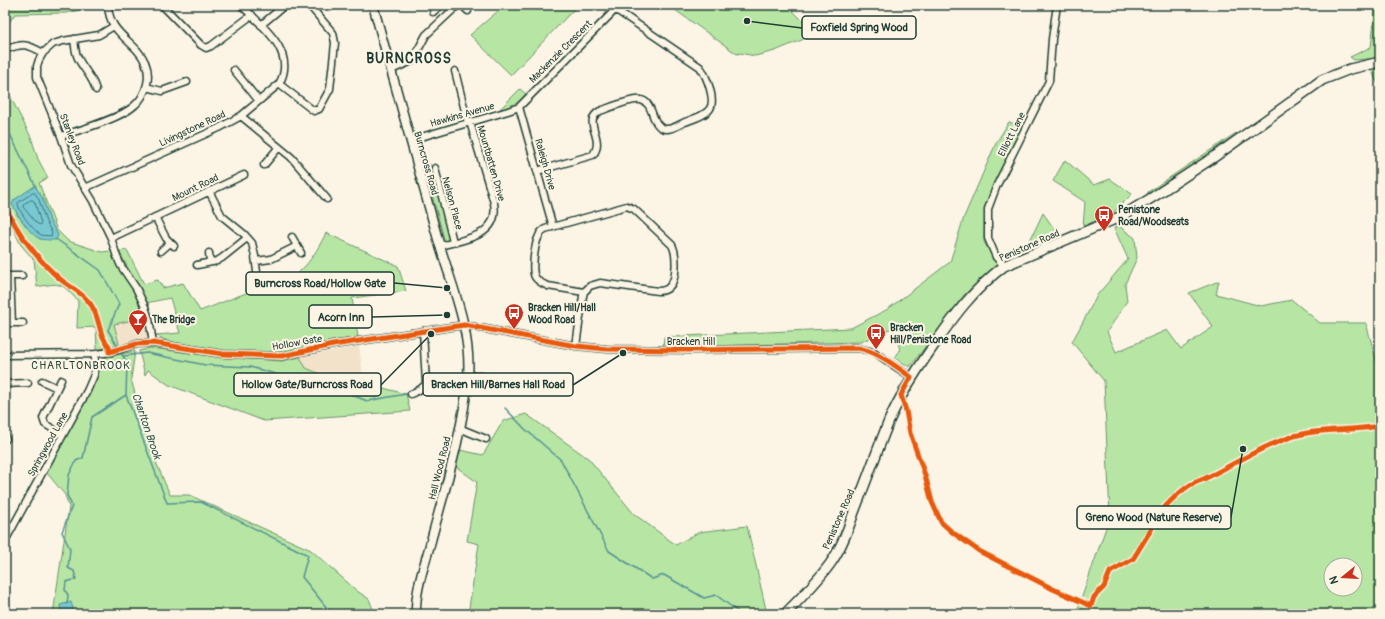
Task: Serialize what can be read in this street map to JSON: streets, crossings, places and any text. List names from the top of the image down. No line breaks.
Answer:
{"streets":{"highway":["Penistone Road"],"main road":["Burncross Road","Hall Wood Road"],"street":["Mackenzie Crescent","Hawkins Avenue","Livingstone Road","Elliott Lane","Stanley Road","Mountbatten Drive","Raleigh Drive","Mount Road","Nelson Place","Bracken Hill","Hollow Gate","Springwood Lane"]},"crossings":[["Mackenzie Crescent","Hawkins Avenue"],["Mackenzie Crescent","Raleigh Drive"],["Hawkins Avenue","Burncross Road"],["Hawkins Avenue","Mountbatten Drive"],["Hawkins Avenue","Raleigh Drive"],["Livingstone Road","Stanley Road"],["Elliott Lane","Penistone Road"],["Stanley Road","Mount Road"],["Stanley Road","Hollow Gate"],["Burncross Road","Mountbatten Drive"],["Burncross Road","Bracken Hill"],["Burncross Road","Hollow Gate"],["Burncross Road","Hall Wood Road"],["Mountbatten Drive","Nelson Place"],["Penistone Road","Bracken Hill"],["Bracken Hill","Hollow Gate"],["Bracken Hill","Hall Wood Road"],["Hollow Gate","Springwood Lane"],["Hollow Gate","Hall Wood Road"]],"districts":["BURNCROSS","CHARLTONBROOK"],"water":["Charlton Brook"],"places":{"other":["Foxfield Spring Wood","Burncross Road/Hollow Gate","Acorn Inn","Hollow Gate/Burncross Road","Bracken Hill/Barnes Hall Road","Greno Wood (Nature Reserve)"],"bus stop":["Penistone Road/Woodseats","Bracken Hill/Hall Wood Road","Bracken Hill/Penistone Road"],"bar":["The Bridge"]},"north":"left"}
